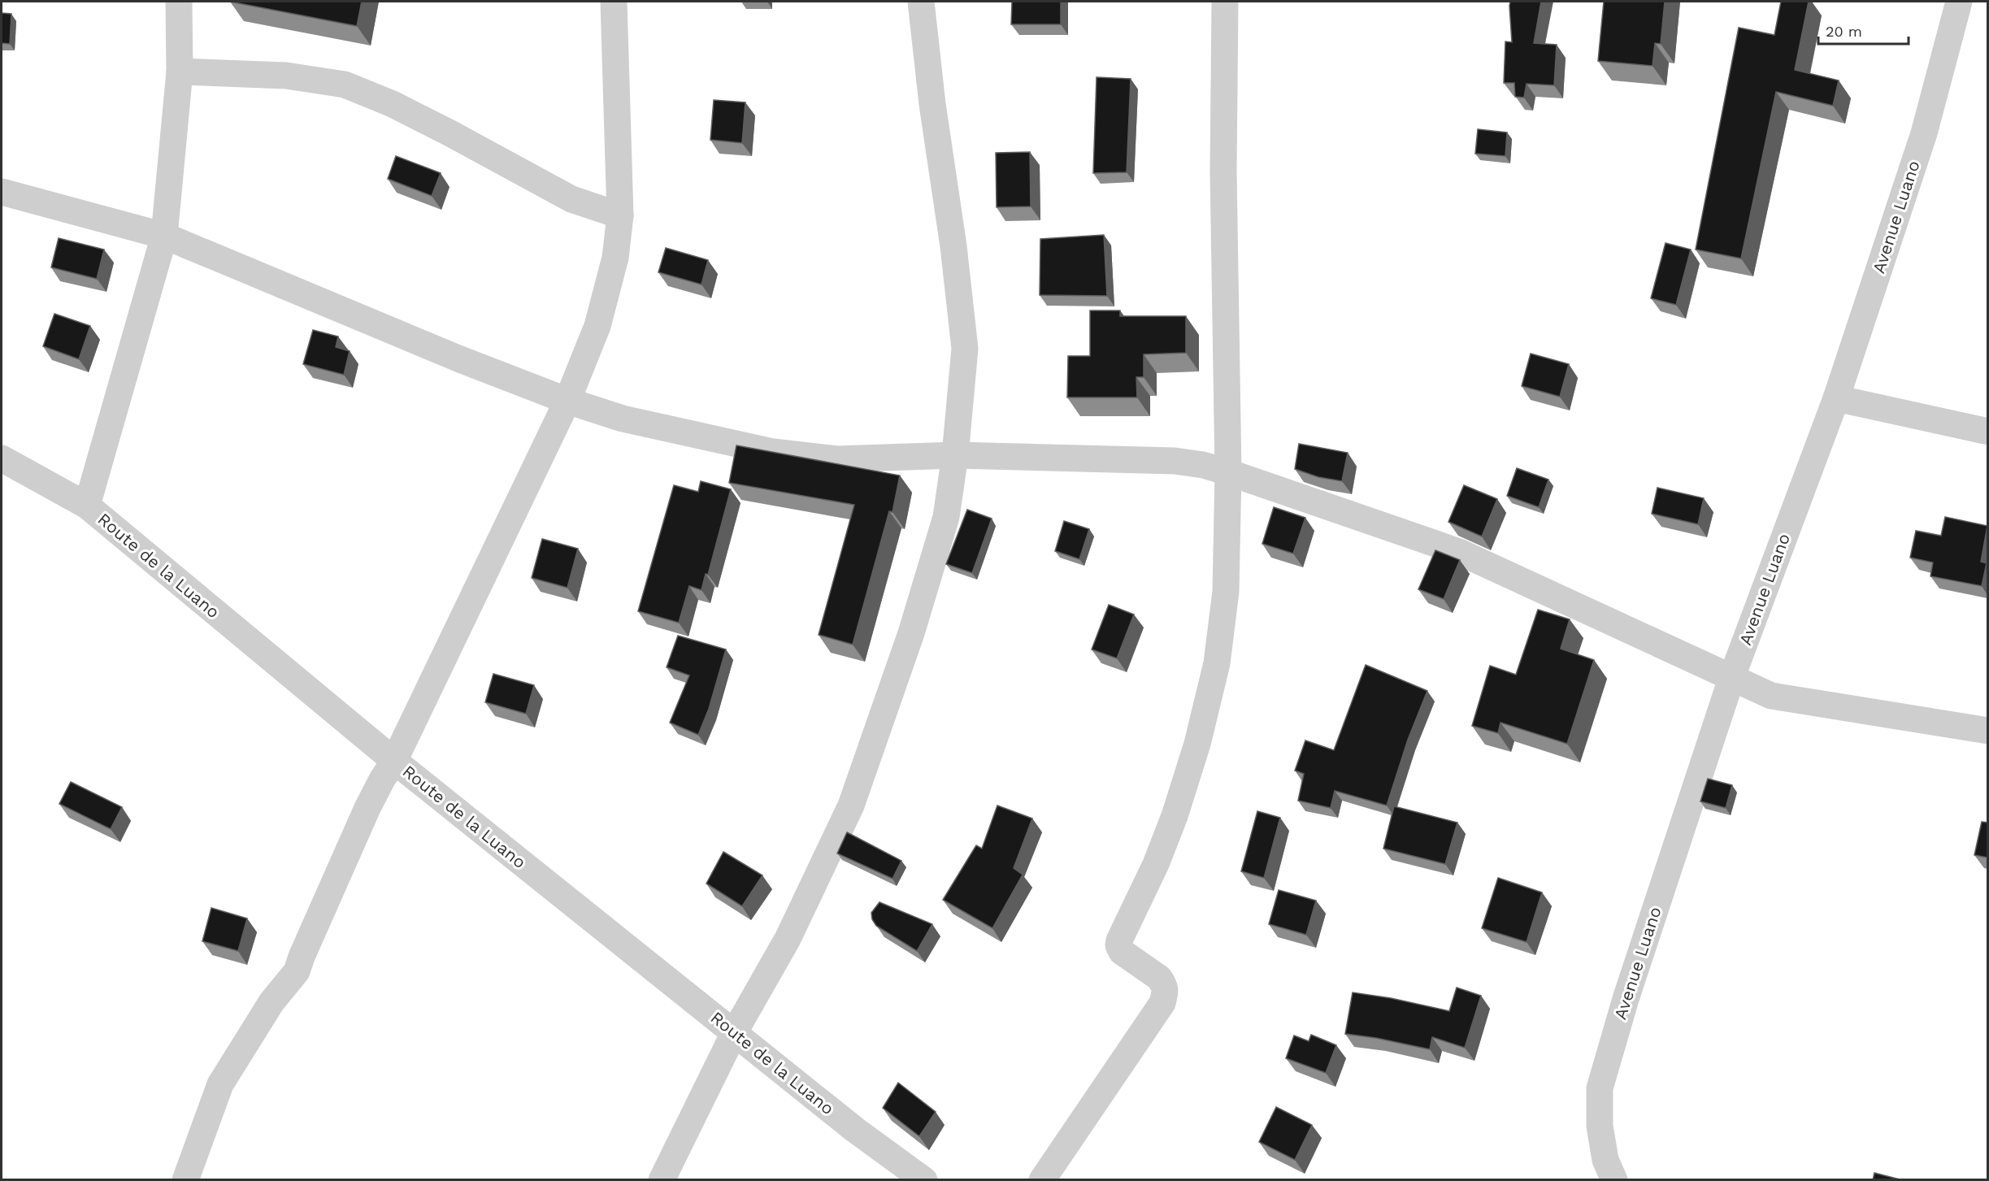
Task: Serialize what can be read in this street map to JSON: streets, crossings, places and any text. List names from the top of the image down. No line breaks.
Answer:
{"streets":{"street":["Avenue Luano","Route de la Luano"]},"scale_bar":"20 m"}
